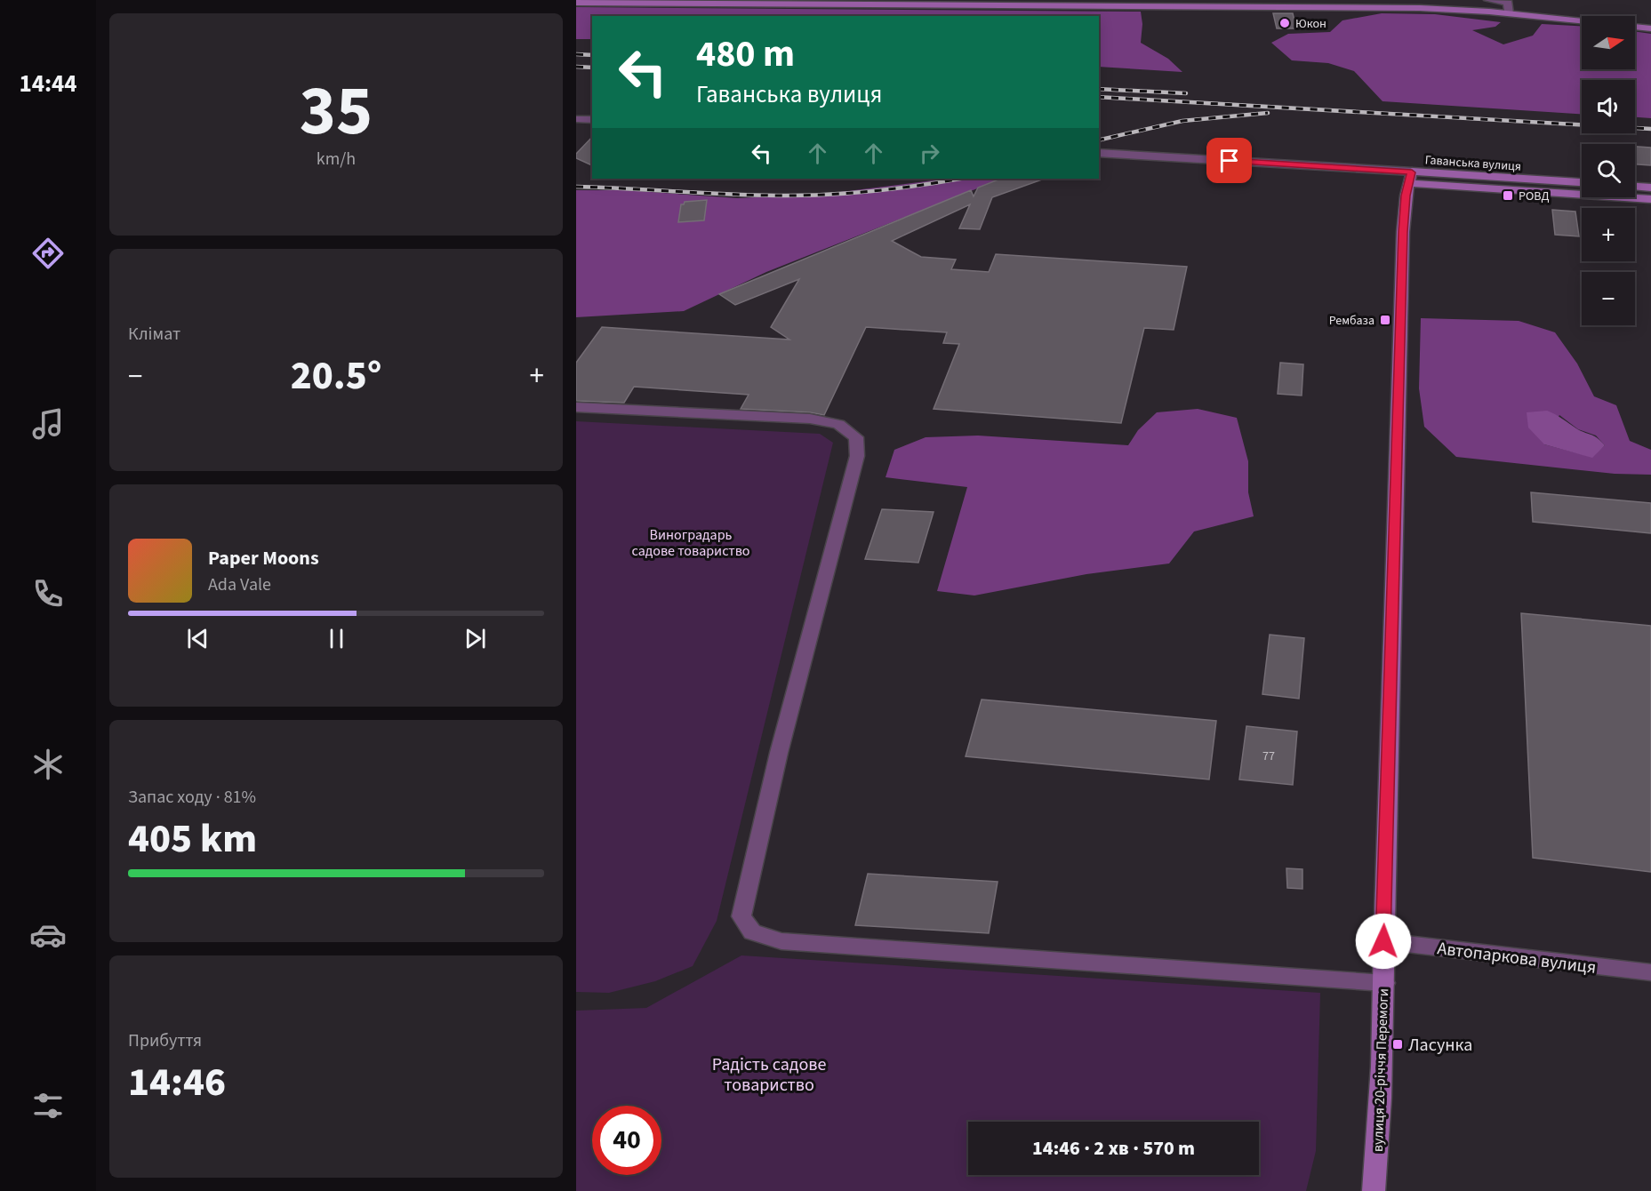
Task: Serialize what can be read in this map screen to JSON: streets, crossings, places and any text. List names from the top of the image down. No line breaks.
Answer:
{"streets":{"street":["Гаванська вулиця","Автопаркова вулиця","вулиця 20-річчя Перемоги"]},"crossings":[["Гаванська вулиця","вулиця 20-річчя Перемоги"],["Автопаркова вулиця","вулиця 20-річчя Перемоги"]],"parks":["Виноградарь садове товариство","Радість садове товариство"],"places":{"other":["Юкон"],"transit":["РОВД","Рембаза","Ласунка"]},"house_numbers":["77"],"north":"right","page":{"tabs":"14:44","tile":[["35","km/h"],"Клімат",["Запас ходу · 81%","405 km"],["Прибуття","14:46"]],"map_buttons":["+","−"],"turn":["480 m","Гаванська вулиця"],"heat":["−","20.5°","+"],"song":["Paper Moons","Ada Vale"],"limit":"40","trip":"14:46 · 2 хв · 570 m"}}
